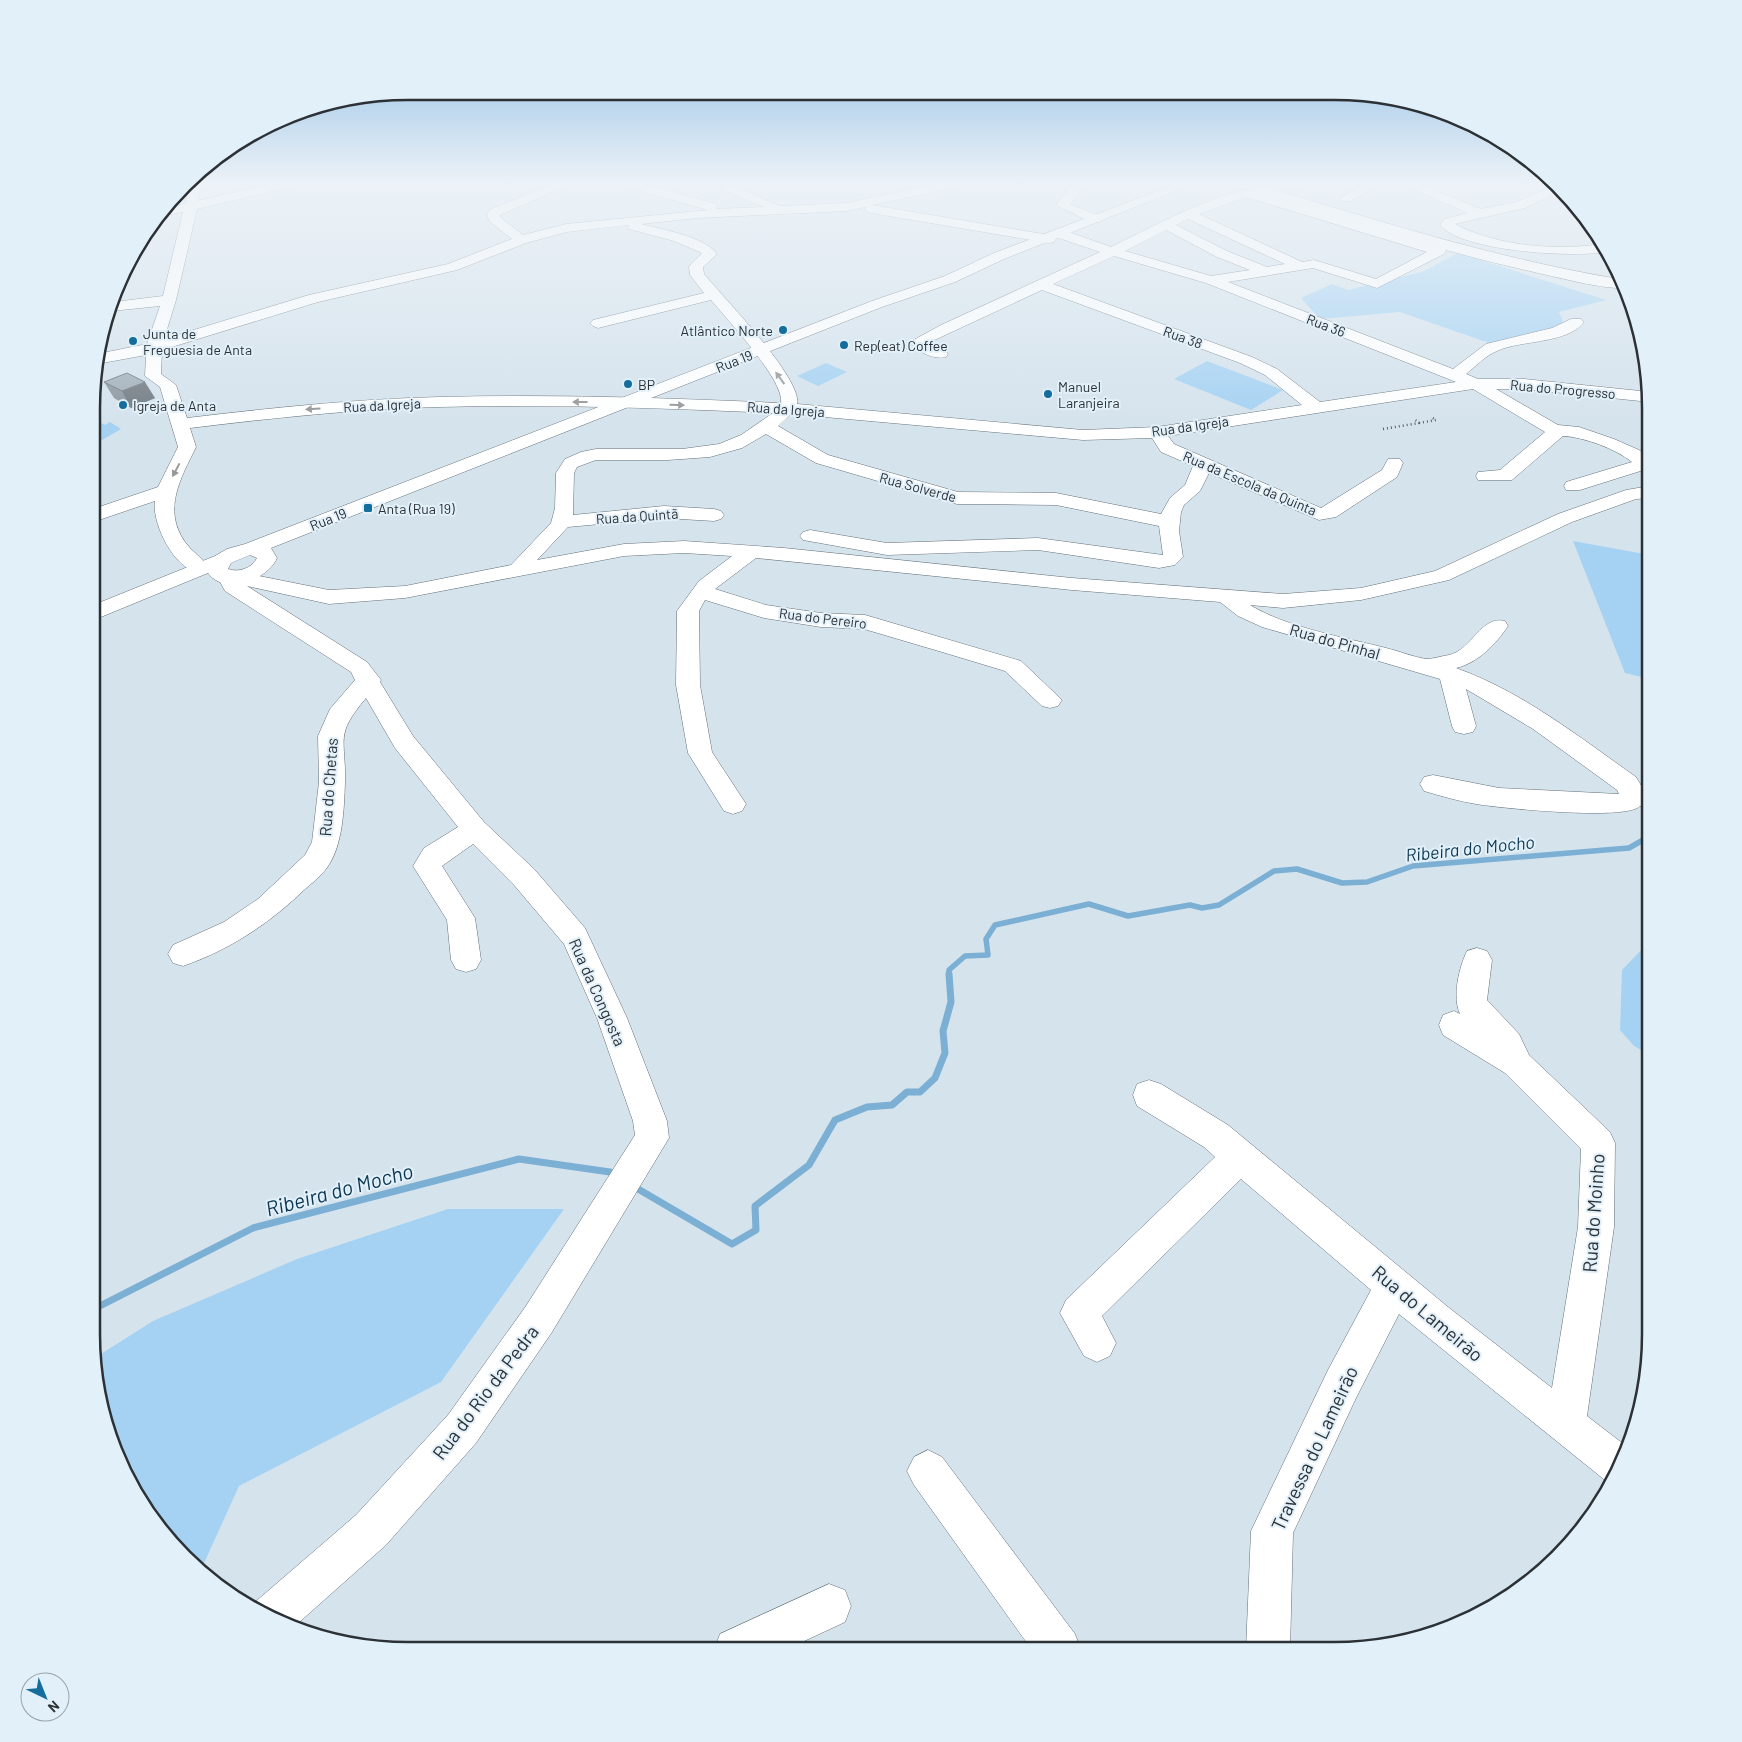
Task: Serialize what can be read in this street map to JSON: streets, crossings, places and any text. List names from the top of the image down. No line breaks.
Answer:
{"streets":{"street":["Rua 36","Rua 38","Rua 19","Rua do Progresso","Rua da Igreja","Rua da Escola da Quinta","Rua Solverde","Rua da Quintã","Rua do Pereiro","Rua do Pinhal","Rua do Chetas","Rua da Congosta","Rua do Moinho","Rua do Lameirão","Rua do Rio da Pedra","Travessa do Lameirão"]},"crossings":[["Rua 36","Rua do Progresso"],["Rua 36","Rua da Igreja"],["Rua 38","Rua da Igreja"],["Rua 19","Rua da Igreja"],["Rua 19","Rua da Congosta"],["Rua do Progresso","Rua da Igreja"],["Rua da Igreja","Rua da Escola da Quinta"],["Rua do Chetas","Rua da Congosta"],["Rua da Congosta","Rua do Rio da Pedra"],["Rua do Moinho","Rua do Lameirão"],["Rua do Lameirão","Travessa do Lameirão"]],"water":["Ribeira do Mocho"],"places":{"other":["Atlântico Norte","Junta de Freguesia de Anta","Rep(eat) Coffee","BP","Manuel Laranjeira","Igreja de Anta"],"transit":["Anta (Rua 19)"]},"north":"bottom right"}
